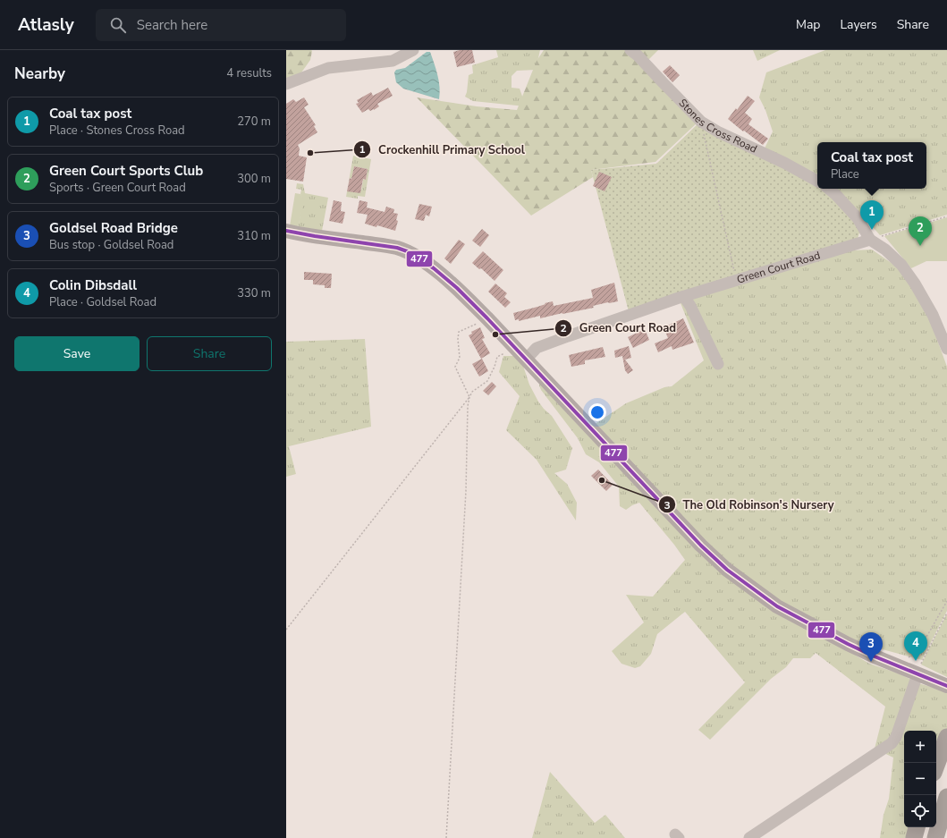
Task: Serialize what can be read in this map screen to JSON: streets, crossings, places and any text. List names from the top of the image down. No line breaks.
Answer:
{"streets":{"street":["Stones Cross Road","Green Court Road"]},"places":["Crockenhill Primary School","Green Court Road","The Old Robinson's Nursery"],"lines":["transit line 477"],"page":{"header":"Atlasly","search":"Search here","nav":["Map","Layers","Share"],"heading":["Nearby","4 results"],"list":[{"mark":"1","name":"Coal tax post","note":"Place · Stones Cross Road","value":"270 m"},{"mark":"2","name":"Green Court Sports Club","note":"Sports · Green Court Road","value":"300 m"},{"mark":"3","name":"Goldsel Road Bridge","note":"Bus stop · Goldsel Road","value":"310 m"},{"mark":"4","name":"Colin Dibsdall","note":"Place · Goldsel Road","value":"330 m"}],"popup":["Coal tax post","Place"],"pins":["1","2","4","3"],"buttons":["Save","Share"],"map_buttons":["+","−"]}}
